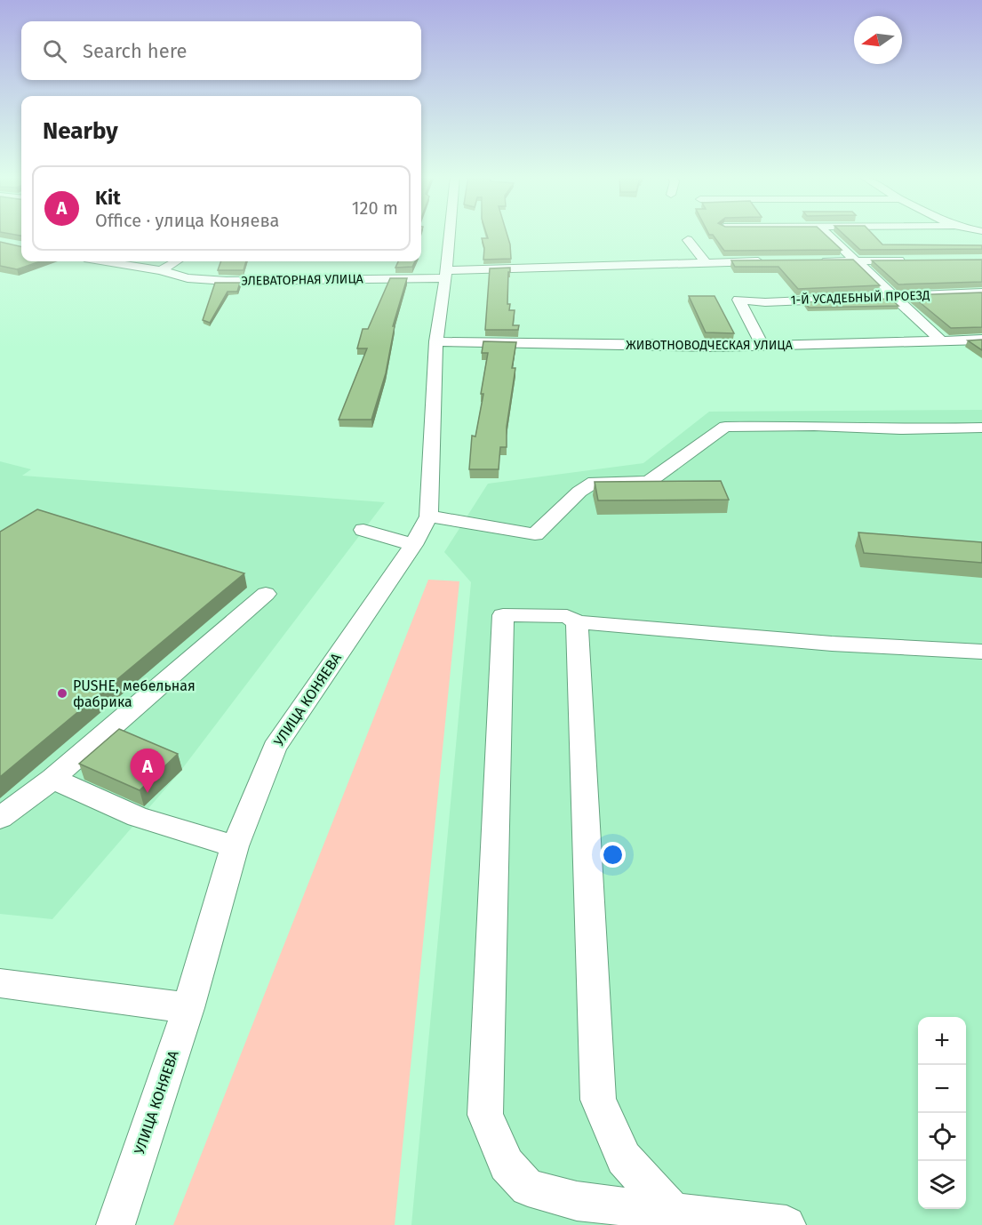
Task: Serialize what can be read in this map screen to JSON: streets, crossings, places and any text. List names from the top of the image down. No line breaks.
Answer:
{"streets":{"street":["ЭЛЕВАТОРНАЯ УЛИЦА","1-Й УСАДЕБНЫЙ ПРОЕЗД","ЖИВОТНОВОДЧЕСКАЯ УЛИЦА","УЛИЦА КОНЯЕВА"]},"crossings":[["ЭЛЕВАТОРНАЯ УЛИЦА","УЛИЦА КОНЯЕВА"],["1-Й УСАДЕБНЫЙ ПРОЕЗД","ЖИВОТНОВОДЧЕСКАЯ УЛИЦА"],["ЖИВОТНОВОДЧЕСКАЯ УЛИЦА","УЛИЦА КОНЯЕВА"]],"places":["PUSHE, мебельная фабрика"],"north":"left","page":{"search":"Search here","heading":"Nearby","list":[{"mark":"A","name":"Kit","note":"Office · улица Коняева","value":"120 m"}],"pins":"A","map_buttons":["+","−"]}}
